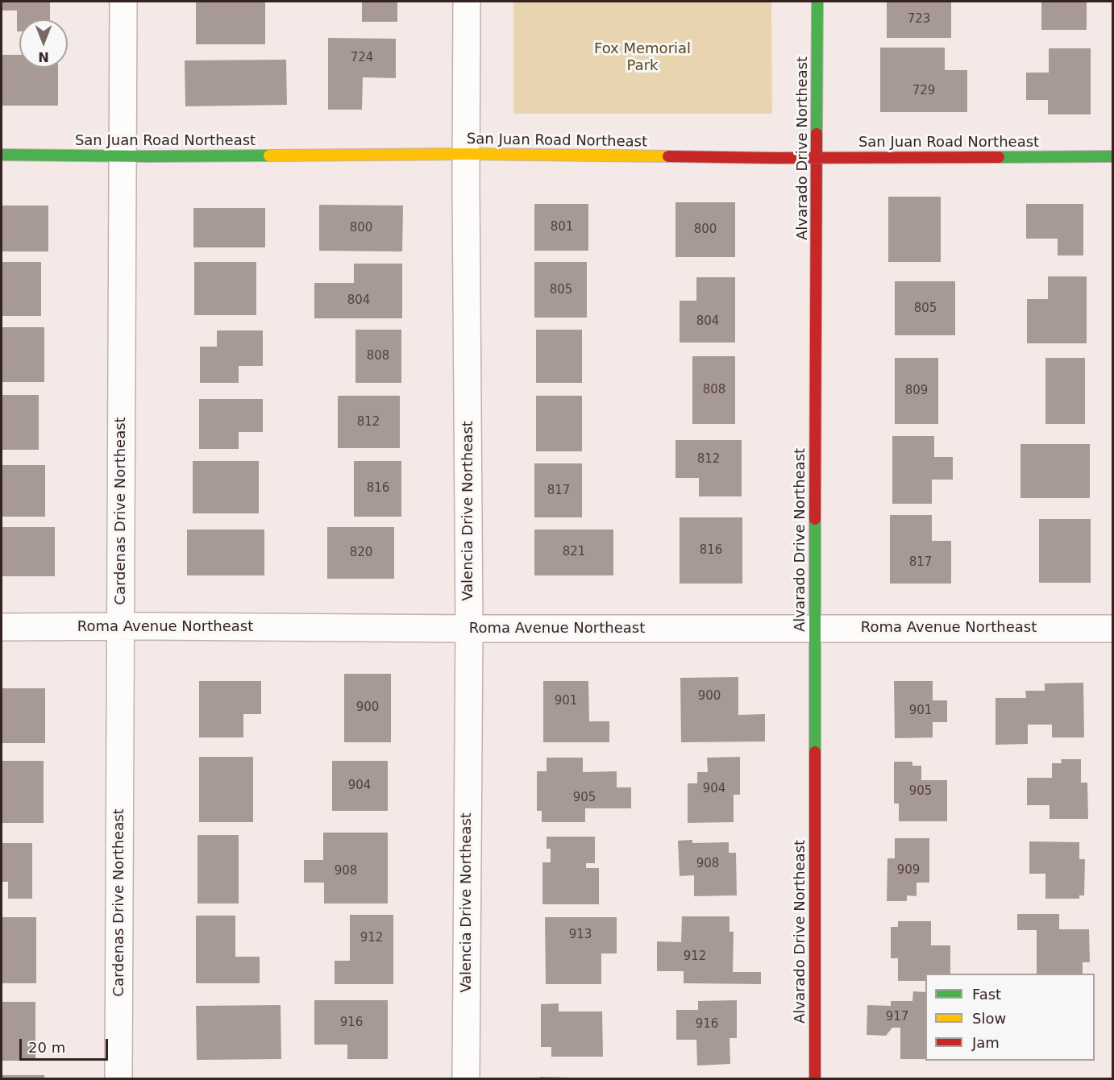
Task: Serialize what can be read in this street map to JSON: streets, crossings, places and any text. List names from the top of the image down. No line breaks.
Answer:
{"streets":{"street":["San Juan Road Northeast","Alvarado Drive Northeast","Cardenas Drive Northeast","Valencia Drive Northeast","Roma Avenue Northeast"]},"crossings":[["San Juan Road Northeast","Alvarado Drive Northeast"],["San Juan Road Northeast","Cardenas Drive Northeast"],["San Juan Road Northeast","Valencia Drive Northeast"],["Alvarado Drive Northeast","Roma Avenue Northeast"],["Cardenas Drive Northeast","Roma Avenue Northeast"],["Valencia Drive Northeast","Roma Avenue Northeast"]],"parks":["Fox Memorial Park"],"house_numbers":["723","724","729","801","800","800","805","804","805","804","808","808","809","812","812","816","817","816","821","820","817","900","901","900","901","904","904","905","905","908","909","908","913","912","912","917","916","916"],"legend":["Fast","Slow","Jam"],"scale_bar":"20 m","north":"bottom"}
